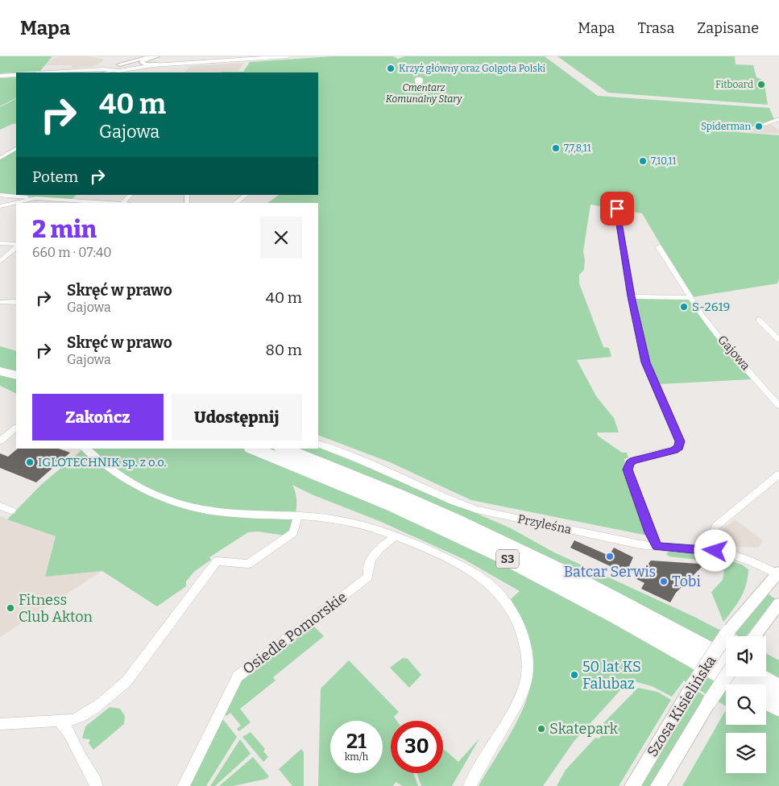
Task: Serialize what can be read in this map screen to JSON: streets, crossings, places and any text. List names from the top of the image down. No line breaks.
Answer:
{"streets":{"highway":["S3"],"street":["Gajowa","Przyleśna","Osiedle Pomorskie","Szosa Kisielińska"]},"crossings":[["Przyleśna","Szosa Kisielińska"]],"parks":["Cmentarz Komunalny Stary"],"places":["Krzyż główny oraz Golgota Polski","Fitboard","Spiderman","7,7,8,11","7,10,11","S-2619","IGLOTECHNIK sp. z o.o.","Batcar Serwis","Tobi","Fitness Club Akton","50 lat KS Falubaz","Skatepark"],"page":{"header":"Mapa","nav":["Mapa","Trasa","Zapisane"],"turn":["40 m","Gajowa"],"then":"Potem","heading":["2 min","660 m · 07:40"],"list":[{"name":"Skręć w prawo","note":"Gajowa","value":"40 m"},{"name":"Skręć w prawo","note":"Gajowa","value":"80 m"}],"buttons":["Zakończ","Udostępnij"],"speed":"21 km/h","limit":"30"}}
